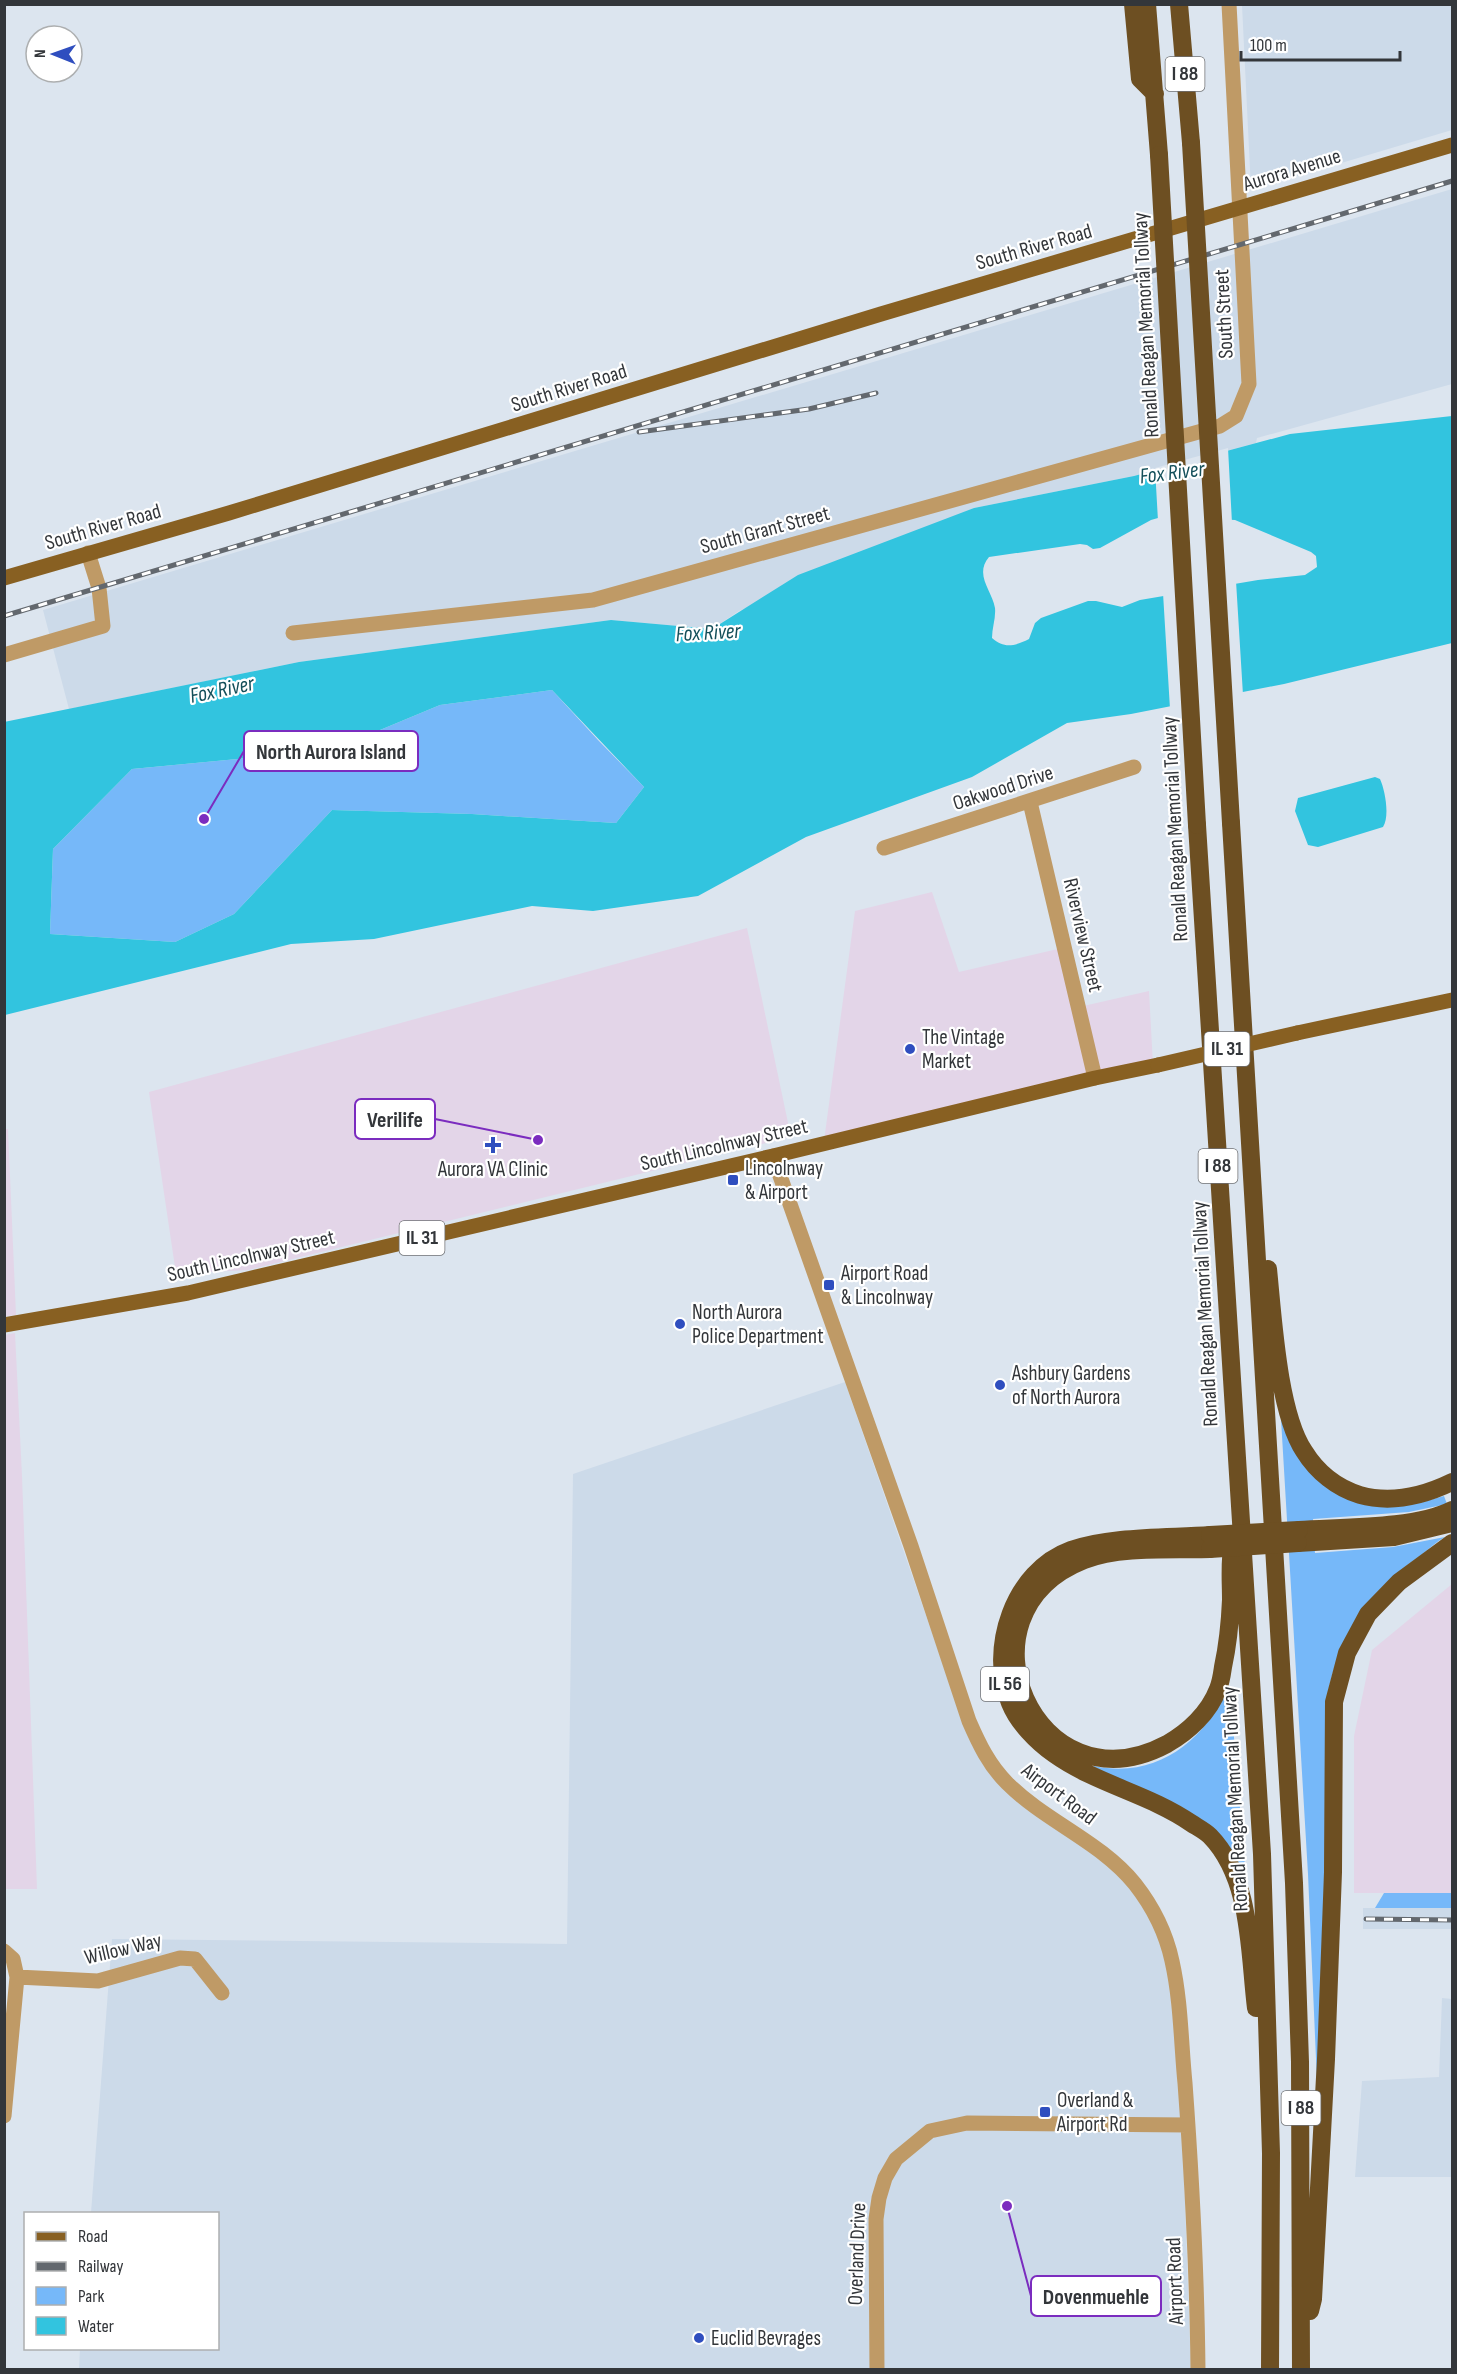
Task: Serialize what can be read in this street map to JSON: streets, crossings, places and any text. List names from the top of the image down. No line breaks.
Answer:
{"streets":{"highway":["I 88","Ronald Reagan Memorial Tollway","IL 56"],"main road":["Aurora Avenue","South River Road","IL 31","South Lincolnway Street"],"street":["South Street","South Grant Street","Oakwood Drive","Riverview Street","Airport Road","Willow Way","Overland Drive"]},"crossings":[["I 88","Ronald Reagan Memorial Tollway"],["Aurora Avenue","South River Road"],["Aurora Avenue","South Street"],["South Street","South Grant Street"],["Ronald Reagan Memorial Tollway","IL 56"],["Oakwood Drive","Riverview Street"],["Riverview Street","South Lincolnway Street"],["South Lincolnway Street","Airport Road"],["Airport Road","Overland Drive"]],"water":["Fox River"],"places":{"other":["North Aurora Island","The Vintage Market","Verilife","North Aurora Police Department","Ashbury Gardens of North Aurora","Dovenmuehle","Euclid Bevrages"],"health":["Aurora VA Clinic"],"transit":["Lincolnway & Airport","Airport Road & Lincolnway","Overland & Airport Rd"]},"legend":["Road","Railway","Park","Water"],"scale_bar":"100 m","north":"left"}
